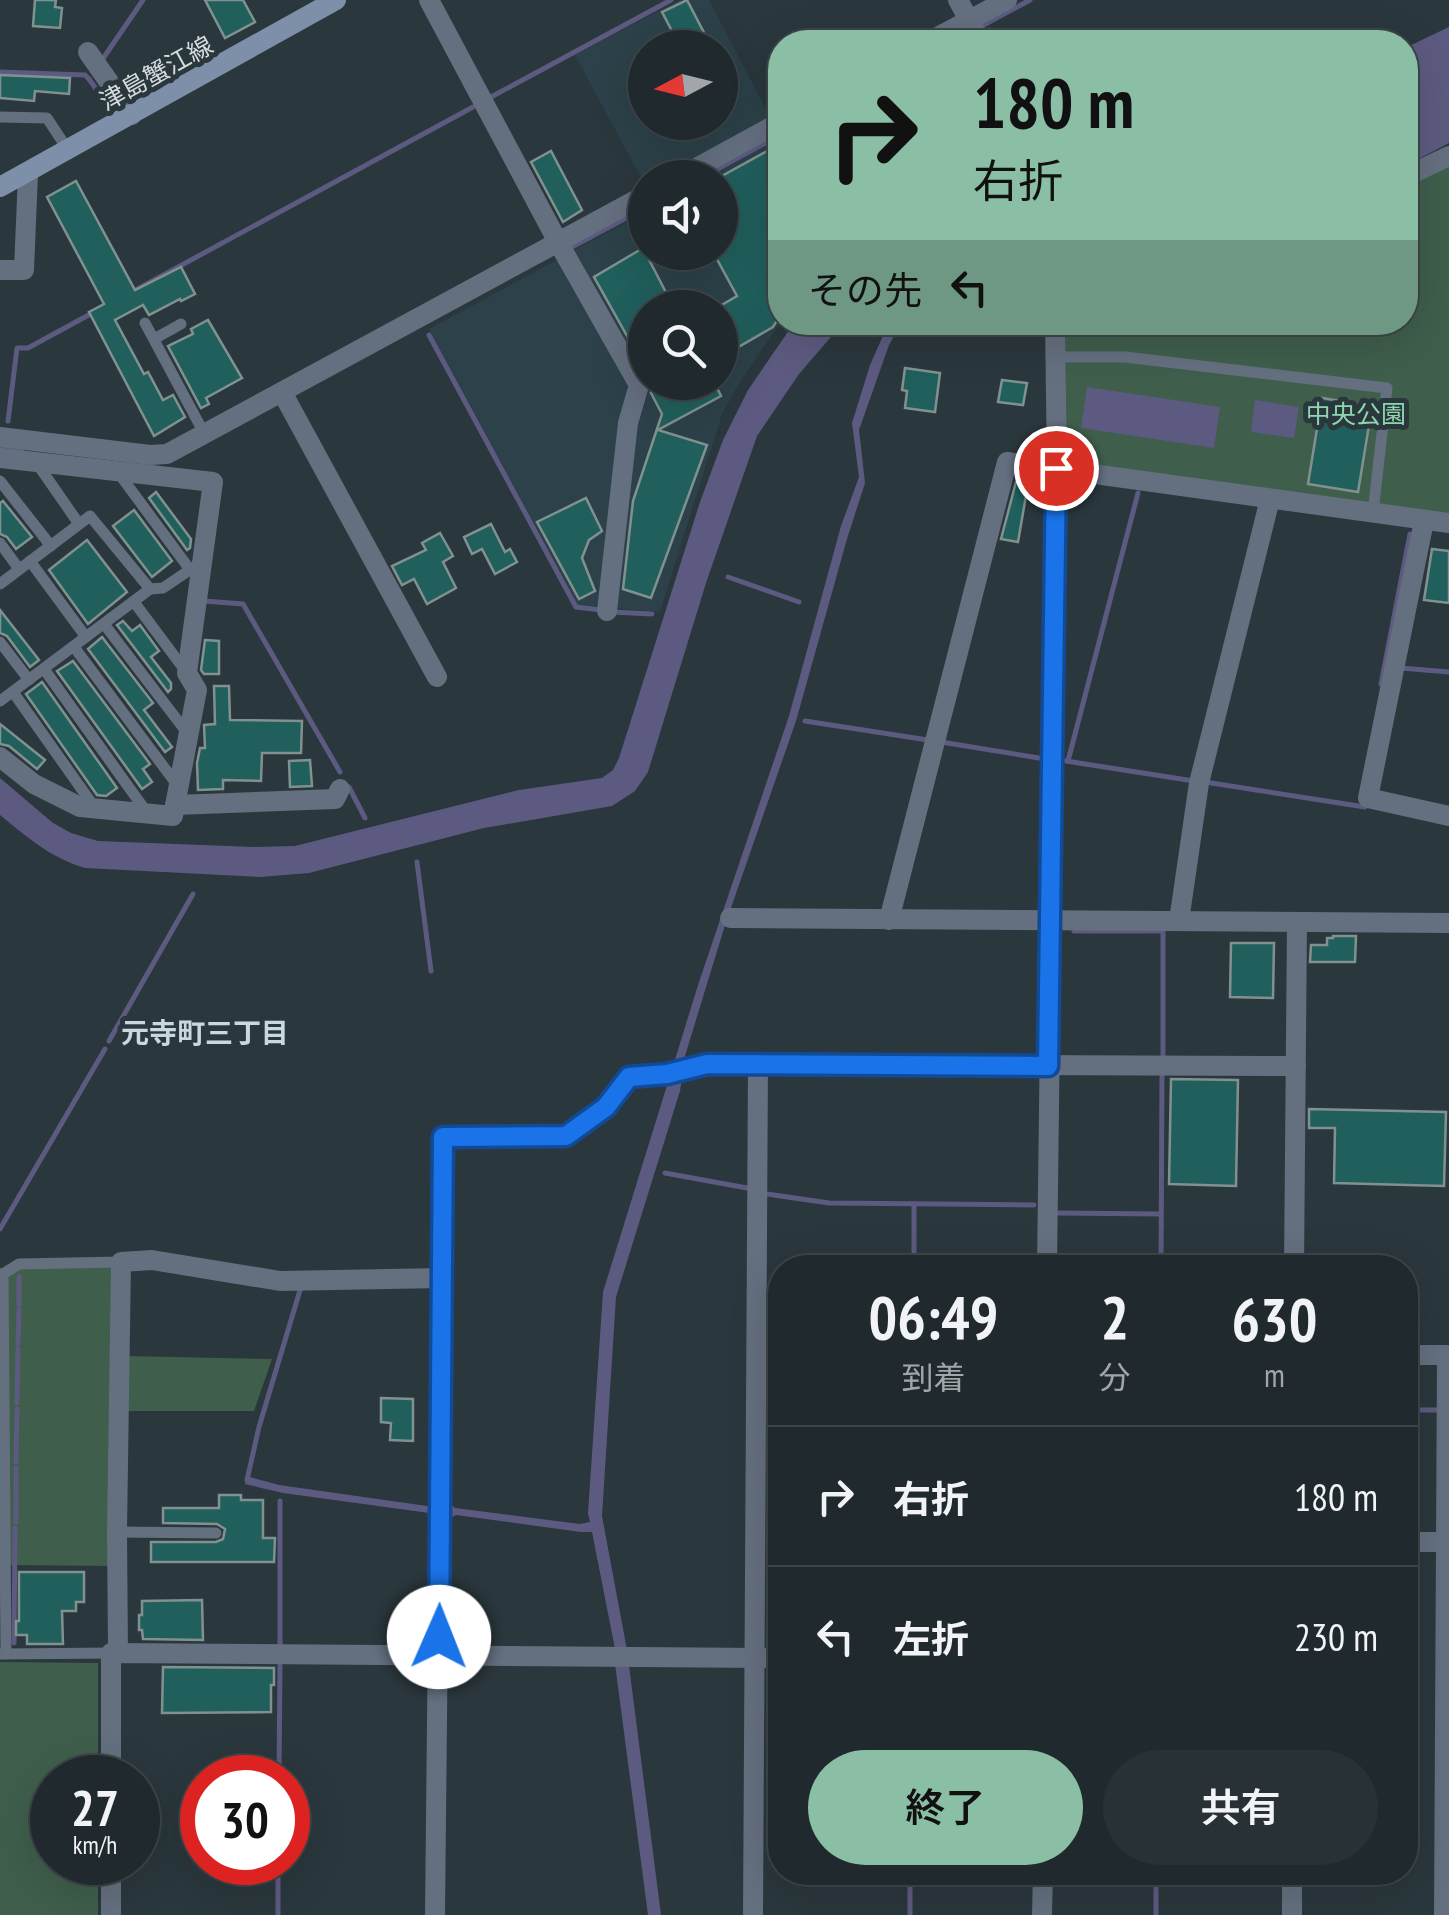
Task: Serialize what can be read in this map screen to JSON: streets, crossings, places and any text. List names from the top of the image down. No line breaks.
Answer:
{"streets":{"main road":["津島蟹江線"]},"districts":["元寺町三丁目"],"parks":["中央公園"],"north":"left","page":{"turn":["180 m","右折"],"then":"その先","eta":["06:49","到着","2","分","630","m"],"list":[{"name":"右折","value":"180 m"},{"name":"左折","value":"230 m"}],"buttons":["終了","共有"],"speed":"27 km/h","limit":"30"}}
